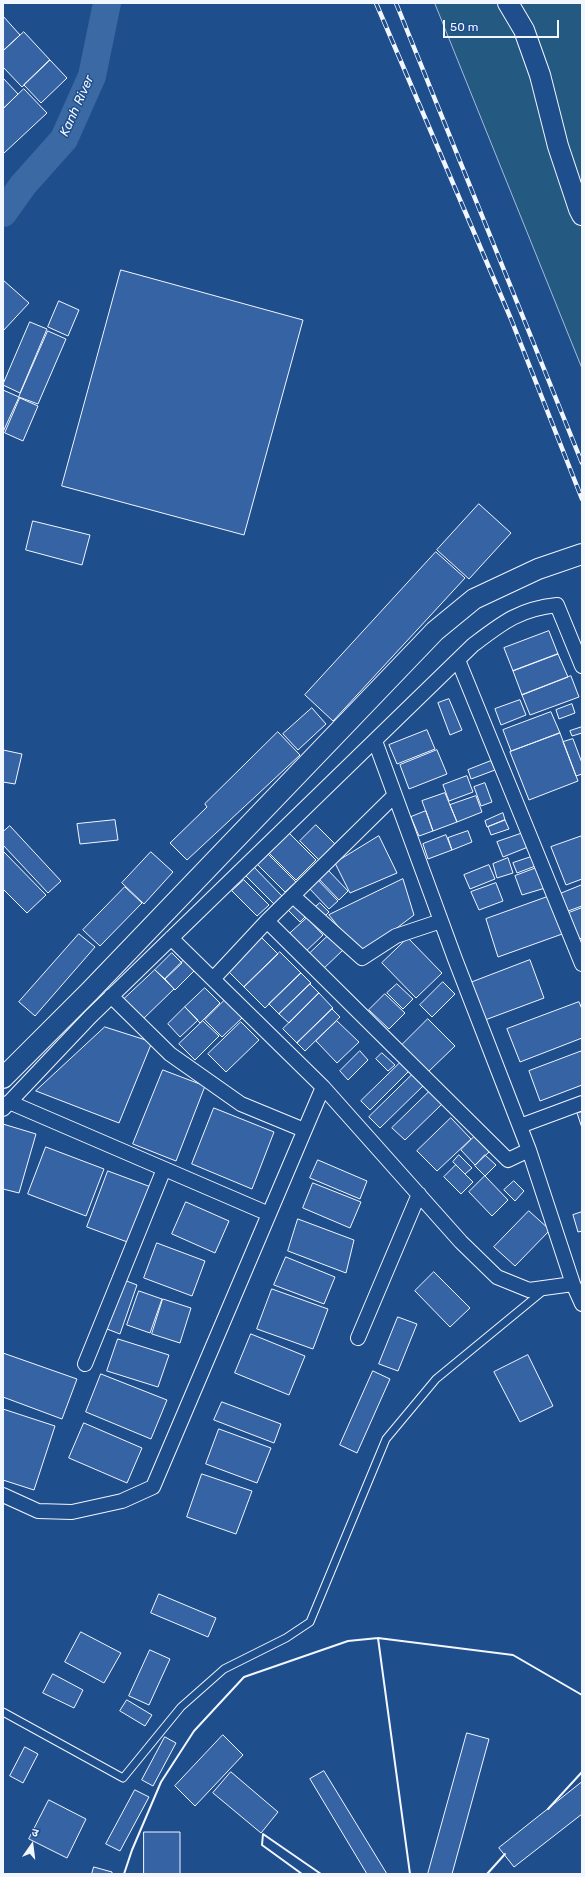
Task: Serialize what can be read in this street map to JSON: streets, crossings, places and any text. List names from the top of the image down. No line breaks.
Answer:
{"water":["Kanh River"],"scale_bar":"50 m","north":"top"}
